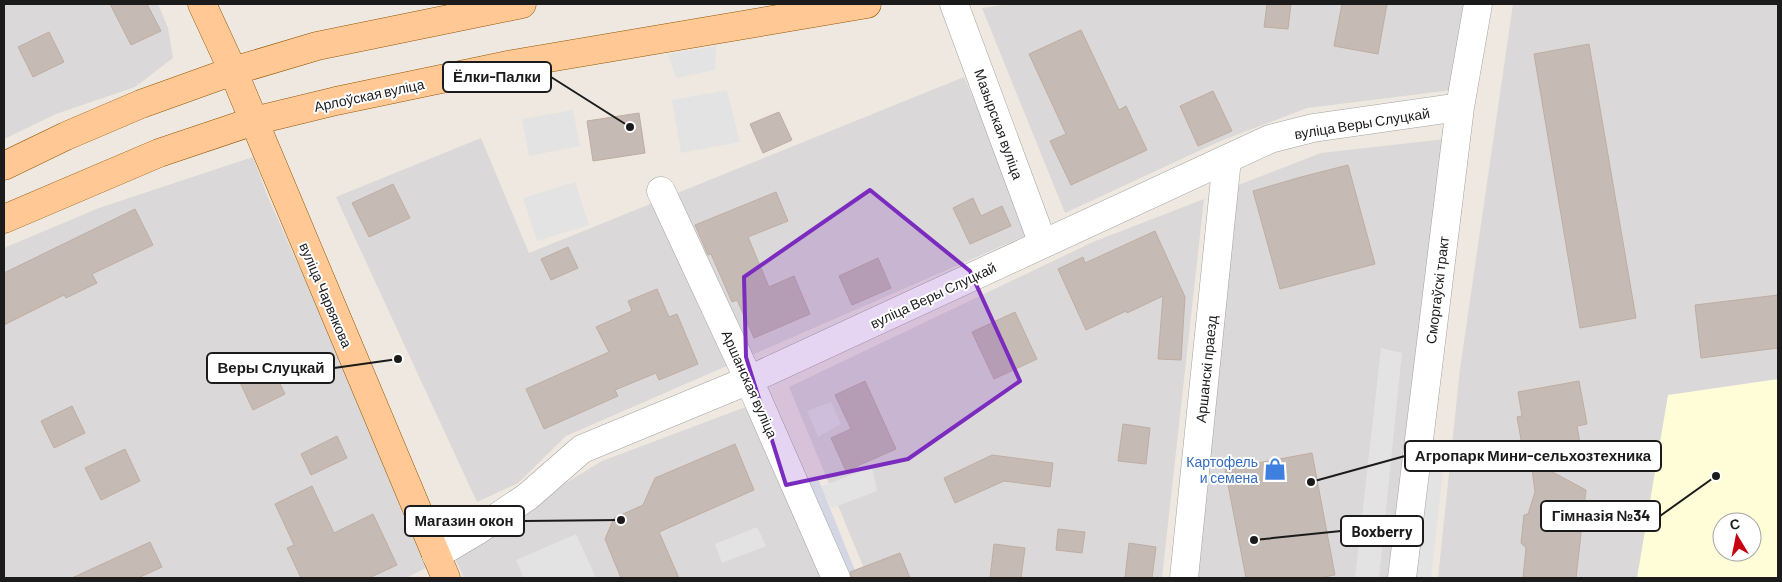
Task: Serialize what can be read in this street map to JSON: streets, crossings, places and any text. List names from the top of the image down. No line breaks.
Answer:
{"streets":{"main road":["Арлоўская вуліца","вуліца Чарвякова"],"street":["вуліца Веры Слуцкай","Мазырская вуліца","Сморгаўскі тракт","Аршанскі праезд","Аршанская вуліца"]},"crossings":[["Арлоўская вуліца","вуліца Чарвякова"],["вуліца Веры Слуцкай","Мазырская вуліца"],["вуліца Веры Слуцкай","Сморгаўскі тракт"],["вуліца Веры Слуцкай","вуліца Чарвякова"],["вуліца Веры Слуцкай","Аршанскі праезд"],["вуліца Веры Слуцкай","Аршанская вуліца"]],"places":{"other":["Ёлки-Палки","Веры Слуцкай","Гімназія №34","Агропарк Мини-сельхозтехника","Магазин окон","Boxberry"],"shop":["Картофель и семена"]},"north":"top"}
